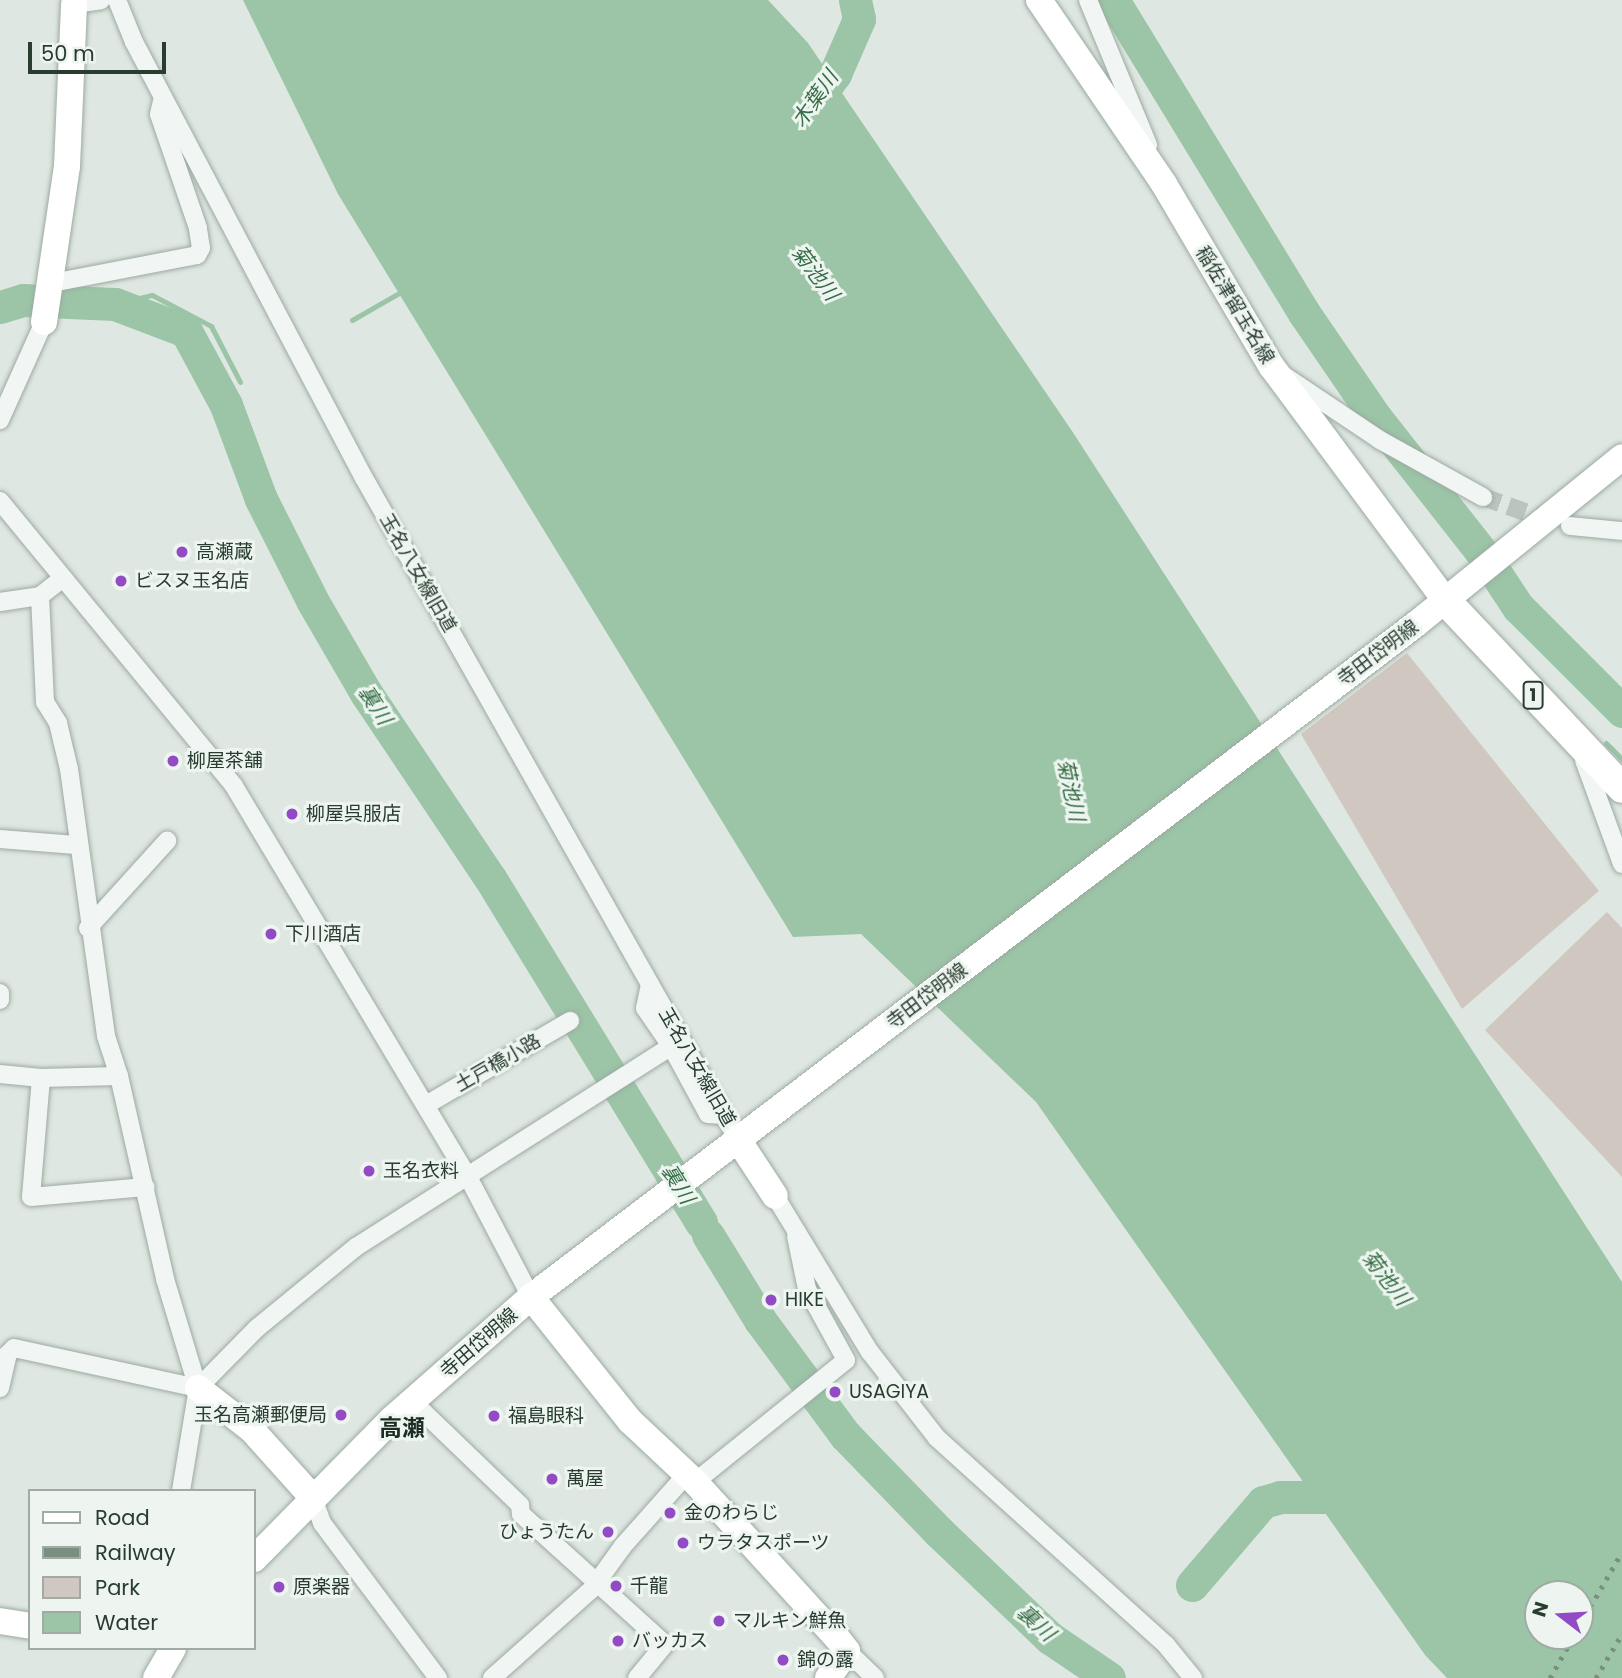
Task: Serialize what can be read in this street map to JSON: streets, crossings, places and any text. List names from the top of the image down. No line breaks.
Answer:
{"streets":{"main road":["稲佐津留玉名線","寺田岱明線","1"],"street":["玉名八女線旧道","土戸橋小路"]},"crossings":[["稲佐津留玉名線","寺田岱明線"],["稲佐津留玉名線","1"],["玉名八女線旧道","寺田岱明線"],["寺田岱明線","1"]],"districts":["高瀬"],"water":["木葉川","菊池川","裏川"],"places":["高瀬蔵","ビスヌ玉名店","柳屋茶舗","柳屋呉服店","下川酒店","玉名衣料","HIKE","USAGIYA","玉名高瀬郵便局","福島眼科","萬屋","金のわらじ","ひょうたん","ウラタスポーツ","千龍","原楽器","マルキン鮮魚","バッカス","錦の露"],"legend":["Road","Railway","Park","Water"],"scale_bar":"50 m","north":"left"}
